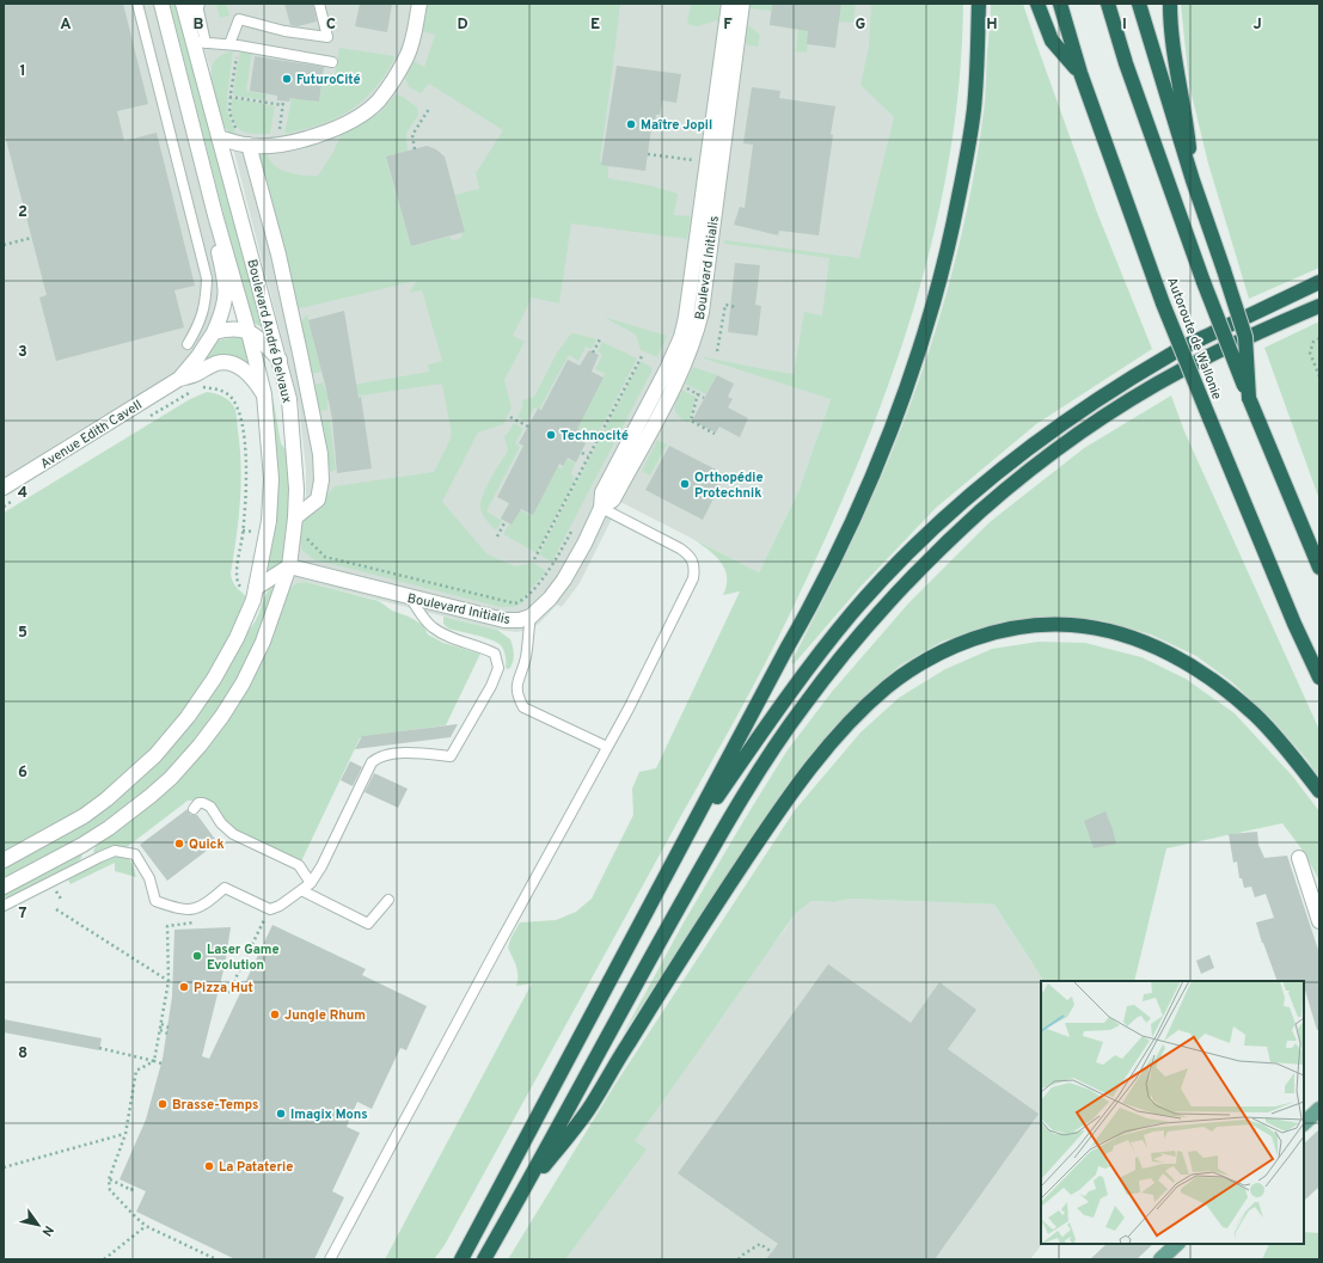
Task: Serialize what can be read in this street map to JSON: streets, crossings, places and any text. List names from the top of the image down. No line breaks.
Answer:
{"streets":{"highway":["Autoroute de Wallonie"],"street":["Boulevard Initialis","Boulevard André Delvaux","Avenue Edith Cavell"]},"crossings":[["Boulevard Initialis","Boulevard André Delvaux"]],"places":["FuturoCité","Maître Jopil","Technocité","Orthopédie Protechnik","Quick","Laser Game Evolution","Pizza Hut","Jungle Rhum","Brasse-Temps","Imagix Mons","La Pataterie"],"north":"bottom right","grid":{"columns":["A","B","C","D","E","F","G","H","I","J"],"rows":["1","2","3","4","5","6","7","8"]}}
